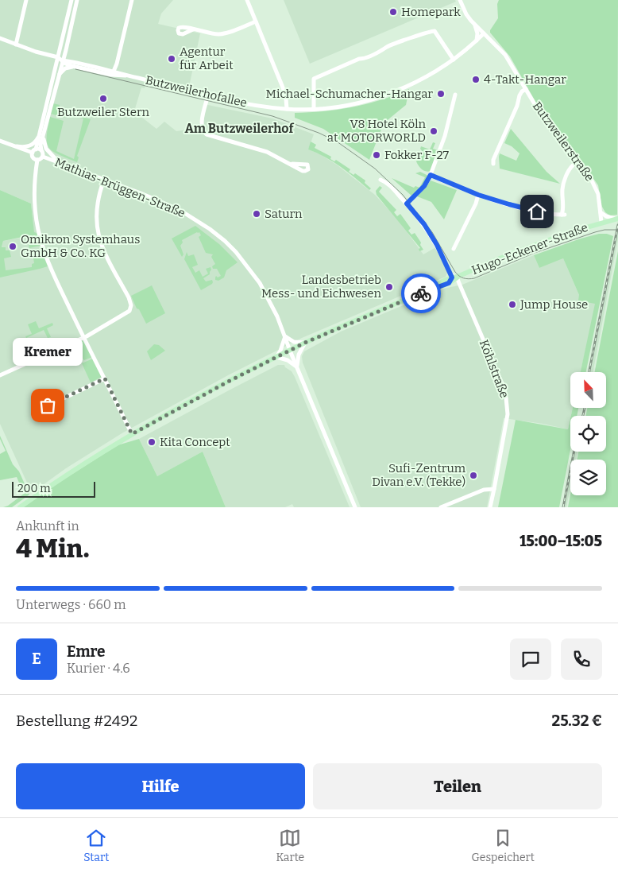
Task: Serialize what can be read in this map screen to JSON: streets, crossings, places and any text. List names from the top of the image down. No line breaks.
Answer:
{"streets":{"main road":["Hugo-Eckener-Straße"],"street":["Butzweilerhofallee","Butzweilerstraße","Mathias-Brüggen-Straße","Köhlstraße"]},"crossings":[["Butzweilerhofallee","Butzweilerstraße"],["Butzweilerstraße","Hugo-Eckener-Straße"],["Mathias-Brüggen-Straße","Hugo-Eckener-Straße"],["Hugo-Eckener-Straße","Köhlstraße"]],"districts":["Am Butzweilerhof"],"places":["Homepark","Agentur für Arbeit","4-Takt-Hangar","Michael-Schumacher-Hangar","Butzweiler Stern","V8 Hotel Köln at MOTORWORLD","Fokker F-27","Saturn","Omikron Systemhaus GmbH & Co. KG","Landesbetrieb Mess- und Eichwesen","Jump House","Kremer","Kita Concept","Sufi-Zentrum Divan e.V. (Tekke)"],"scale_bar":"200 m","north":"top left","page":{"bubble":"Kremer","scale":"200 m","heading":["4 Min.","Ankunft in","15:00–15:05"],"panel":["Emre","Kurier · 4.6","Bestellung #2492","25.32 €"],"bar":"Unterwegs · 660 m","round":"E","buttons":["Hilfe","Teilen"],"tabs":["Start","Karte","Gespeichert"]}}
